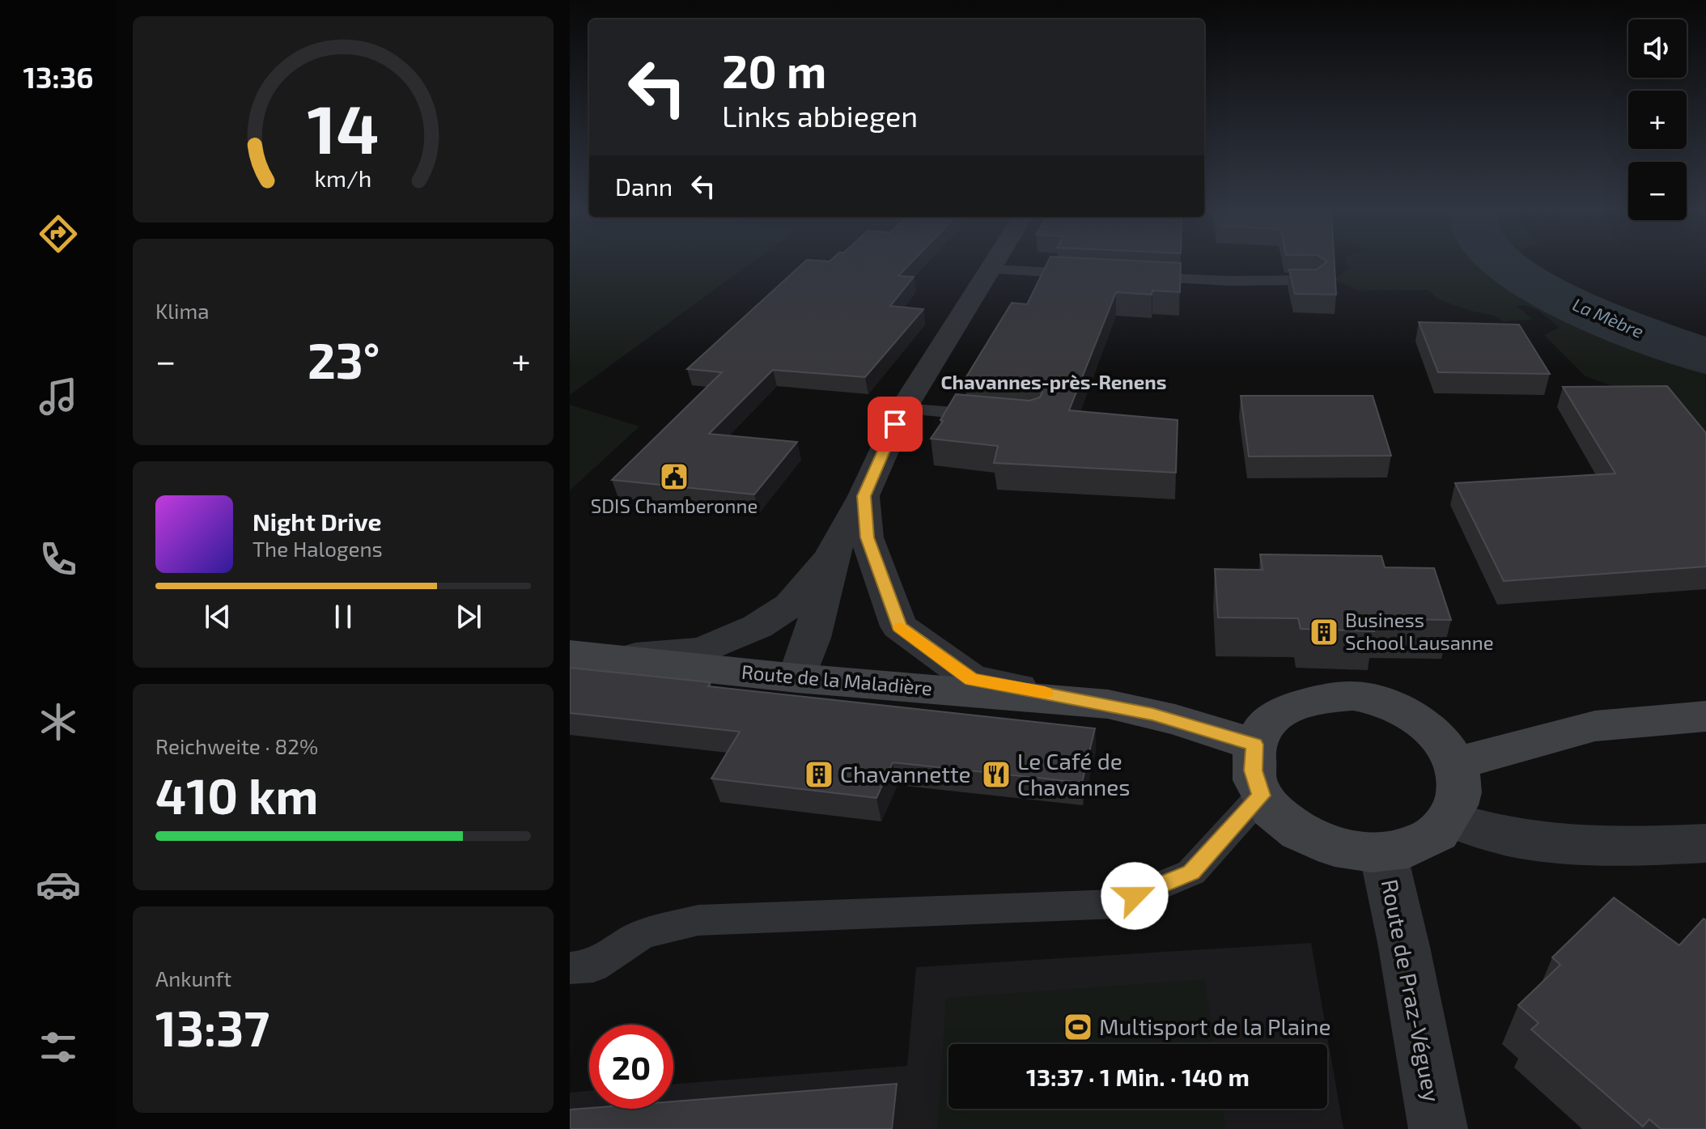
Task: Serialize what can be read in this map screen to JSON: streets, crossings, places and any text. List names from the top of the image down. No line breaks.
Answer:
{"streets":{"main road":["Route de la Maladière"],"street":["Route de Praz-Véguey"]},"crossings":[["Route de la Maladière","Route de Praz-Véguey"]],"districts":["Chavannes-près-Renens"],"water":["La Mèbre"],"places":{"public building":["SDIS Chamberonne"],"building":["Business School Lausanne","Chavannette"],"restaurant":["Le Café de Chavannes"],"sports":["Multisport de la Plaine"]},"page":{"tabs":"13:36","map_buttons":["+","−"],"turn":["20 m","Links abbiegen"],"then":"Dann","tile":["Klima",["Reichweite · 82%","410 km"],["Ankunft","13:37"]],"heat":["−","23°","+"],"song":["Night Drive","The Halogens"],"limit":"20","trip":"13:37 · 1 Min. · 140 m","gauge":["14","km/h"]}}
